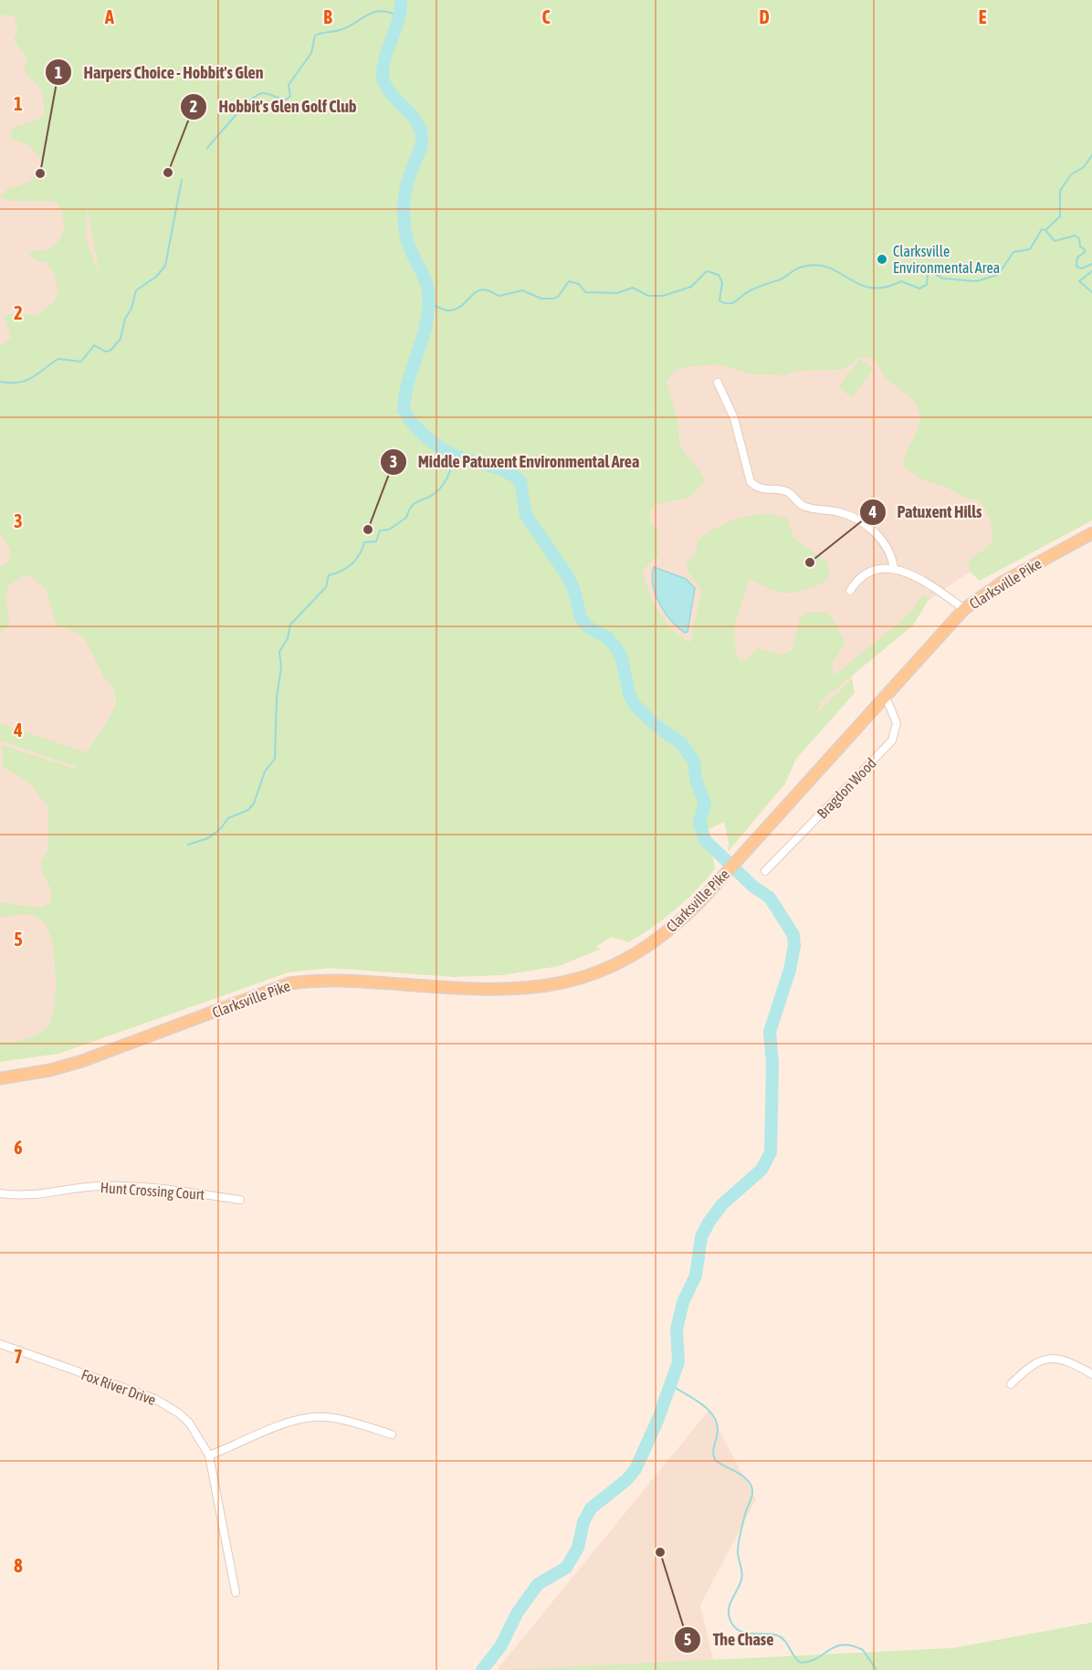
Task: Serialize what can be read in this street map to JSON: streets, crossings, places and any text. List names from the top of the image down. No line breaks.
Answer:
{"streets":{"main road":["Clarksville Pike"],"street":["Bragdon Wood","Hunt Crossing Court","Fox River Drive"]},"crossings":[["Clarksville Pike","Bragdon Wood"]],"places":["Hobbit's Glen Golf Club","Harpers Choice - Hobbit's Glen","Clarksville Environmental Area","Middle Patuxent Environmental Area","Patuxent Hills","The Chase"],"grid":{"columns":["A","B","C","D","E"],"rows":["1","2","3","4","5","6","7","8"]}}
